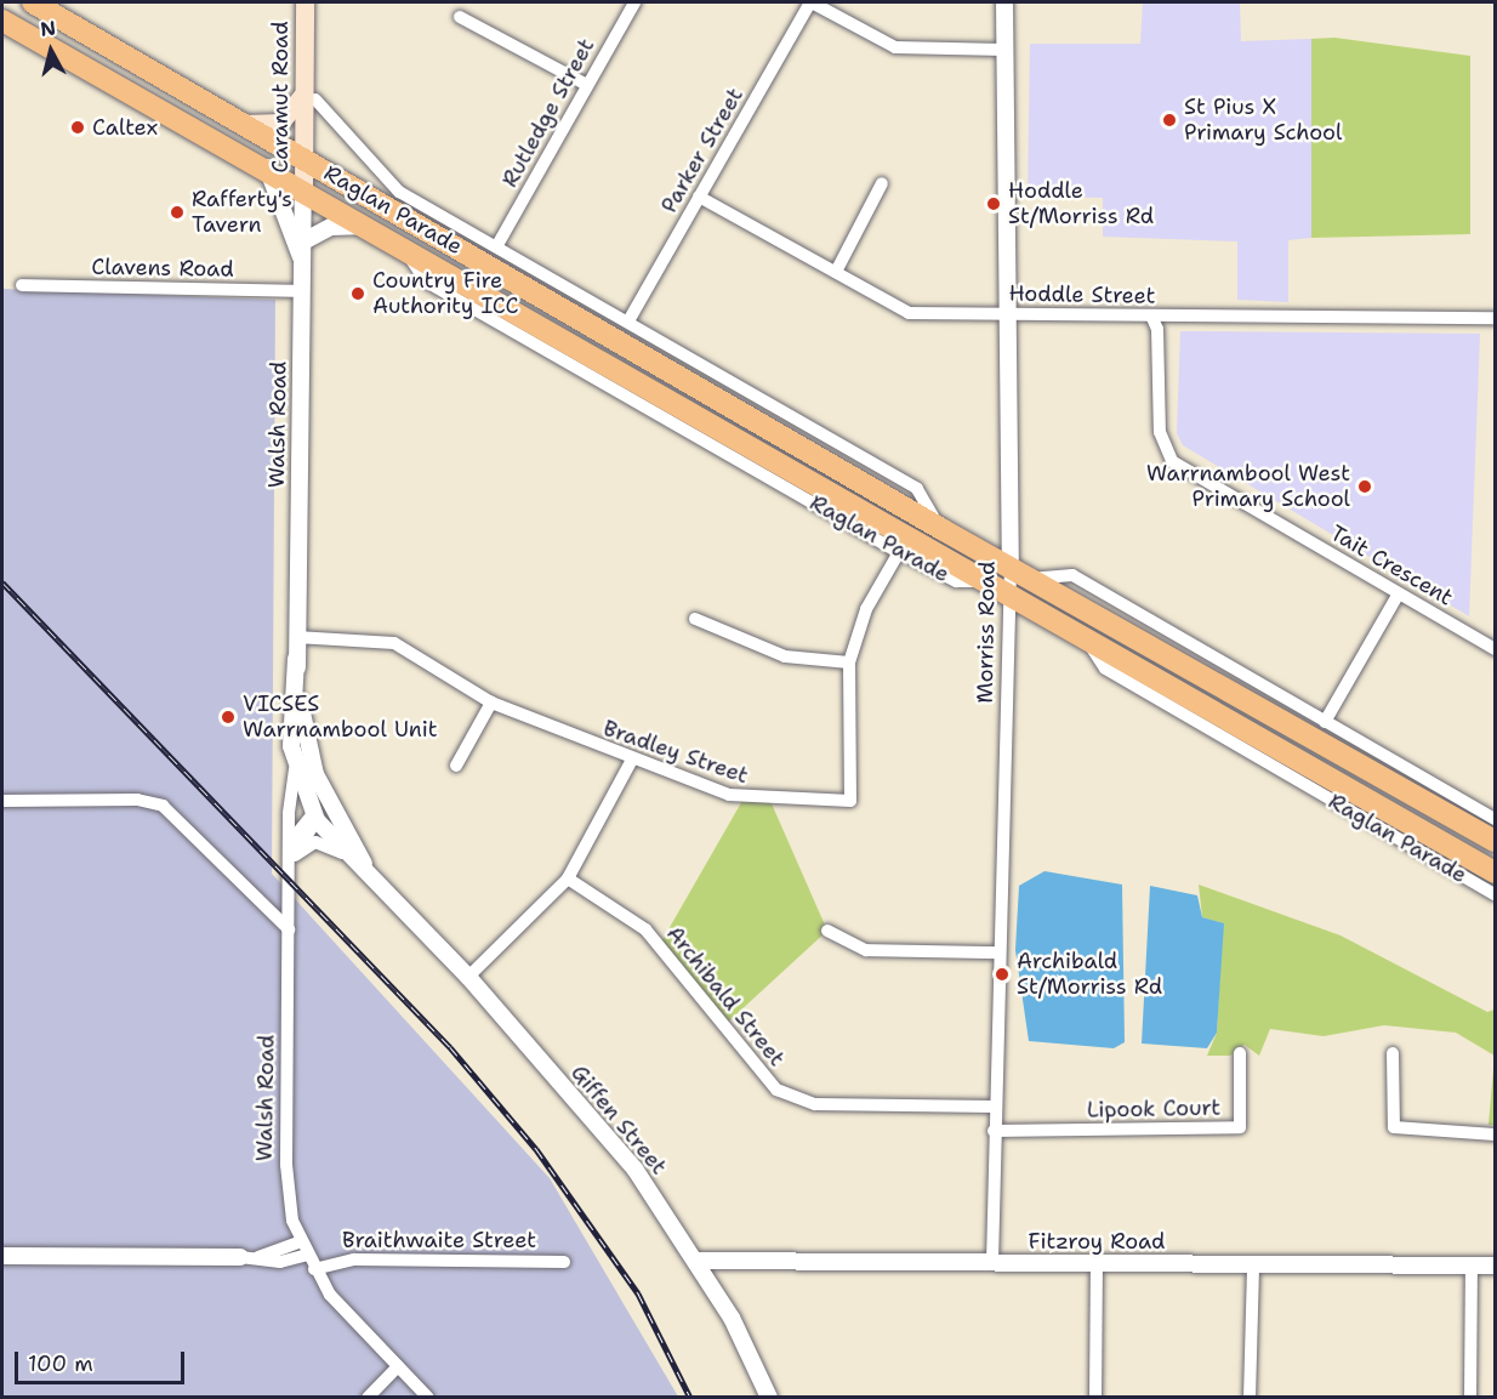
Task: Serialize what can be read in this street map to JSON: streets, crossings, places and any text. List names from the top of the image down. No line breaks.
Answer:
{"streets":{"highway":["Raglan Parade"],"main road":["Caramut Road"],"street":["Rutledge Street","Parker Street","Clavens Road","Hoddle Street","Walsh Road","Tait Crescent","Morriss Road","Bradley Street","Archibald Street","Lipook Court","Giffen Street","Braithwaite Street","Fitzroy Road"]},"crossings":[["Caramut Road","Raglan Parade"],["Caramut Road","Walsh Road"],["Rutledge Street","Raglan Parade"],["Parker Street","Raglan Parade"],["Parker Street","Hoddle Street"],["Raglan Parade","Walsh Road"],["Raglan Parade","Morriss Road"],["Raglan Parade","Bradley Street"],["Clavens Road","Walsh Road"],["Hoddle Street","Tait Crescent"],["Hoddle Street","Morriss Road"],["Walsh Road","Bradley Street"],["Walsh Road","Giffen Street"],["Walsh Road","Braithwaite Street"],["Morriss Road","Archibald Street"],["Morriss Road","Lipook Court"],["Morriss Road","Fitzroy Road"],["Giffen Street","Fitzroy Road"]],"places":["St Pius X Primary School","Caltex","Hoddle St/Morriss Rd","Rafferty's Tavern","Country Fire Authority ICC","Warrnambool West Primary School","VICSES Warrnambool Unit","Archibald St/Morriss Rd"],"scale_bar":"100 m","north":"top"}
